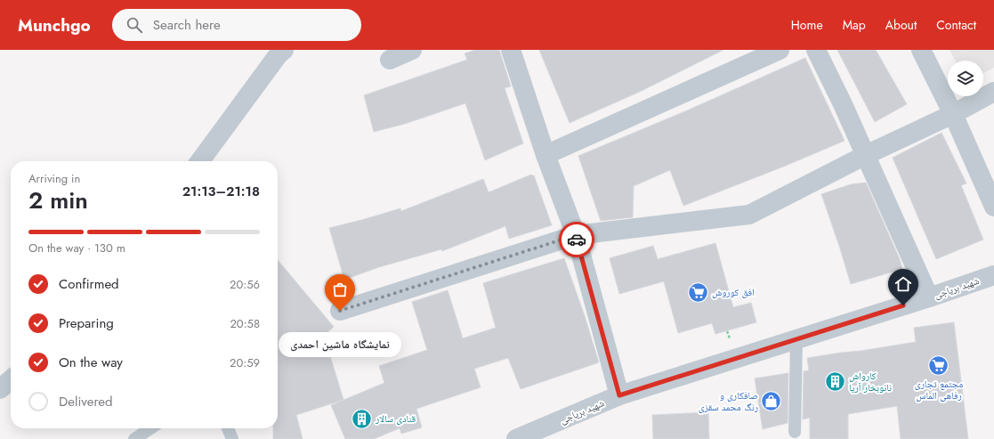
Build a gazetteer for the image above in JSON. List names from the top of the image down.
{
  "streets": {
    "street": ["شهید بریاجی"]
  },
  "places": {
    "supermarket": ["افق کوروش", "مجتمع تجاری رفاهی الماس"],
    "other": ["نمایشگاه ماشین احمدی"],
    "building": ["کارواش نانوبخار آریا", "قنادی سالار"],
    "shop": ["صافکاری و رنگ محمد سقزی"]
  },
  "page": {
    "header": "Munchgo",
    "search": "Search here",
    "nav": [
      "Home",
      "Map",
      "About",
      "Contact"
    ],
    "heading": ["2 min", "Arriving in", "21:13–21:18"],
    "bar": "On the way · 130 m",
    "list": [
      ["Confirmed", "20:56"],
      ["Preparing", "20:58"],
      ["On the way", "20:59"],
      "Delivered"
    ],
    "bubble": "نمایشگاه ماشین احمدی"
  }
}
